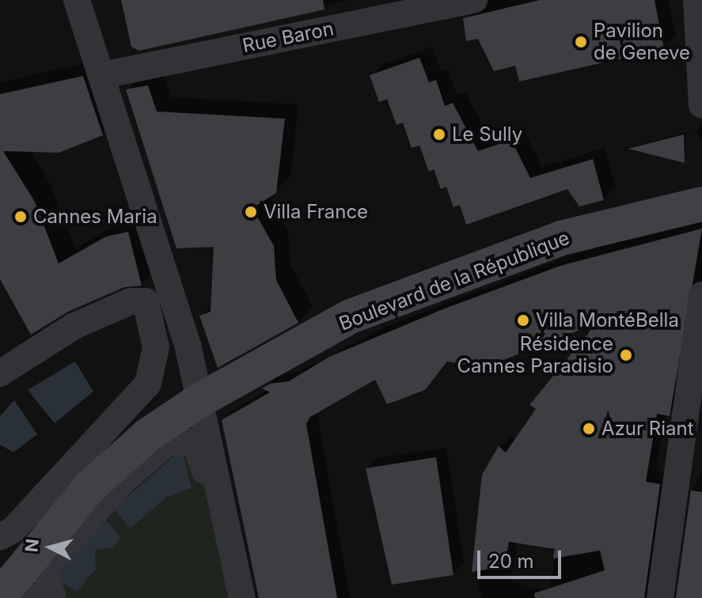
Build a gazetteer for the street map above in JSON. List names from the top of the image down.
{
  "streets": {
    "main road": ["Boulevard de la République"],
    "street": ["Rue Baron"]
  },
  "places": [
    "Pavilion de Geneve",
    "Le Sully",
    "Villa France",
    "Cannes Maria",
    "Villa MontéBella",
    "Résidence Cannes Paradisio",
    "Azur Riant"
  ],
  "scale_bar": "20 m",
  "north": "left"
}
